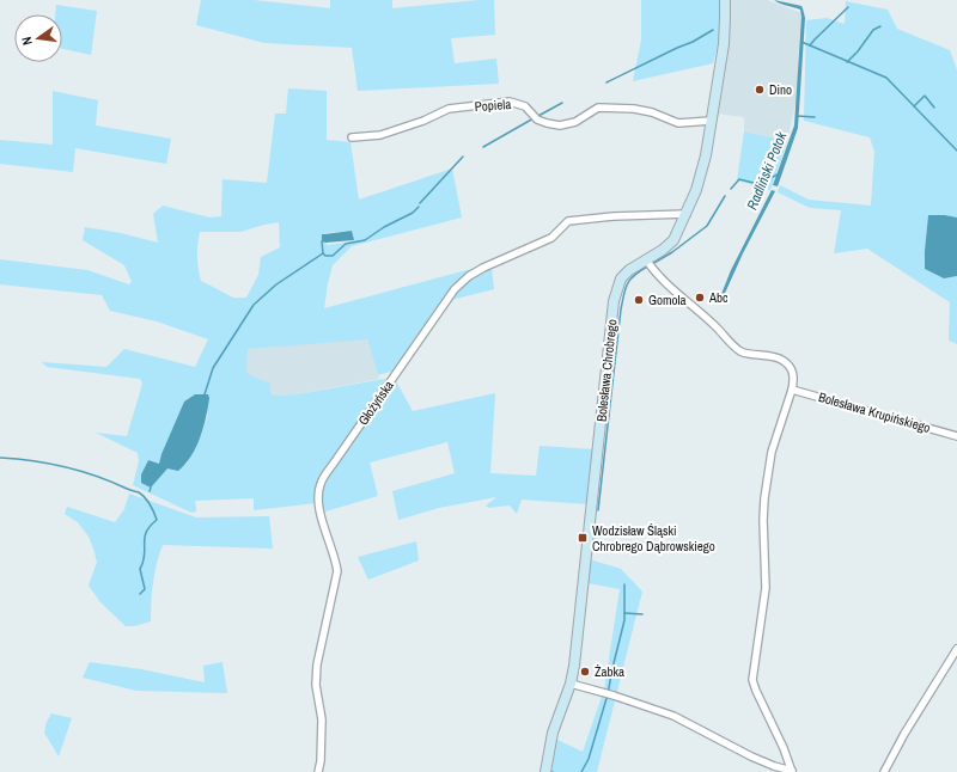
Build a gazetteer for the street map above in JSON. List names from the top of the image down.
{
  "streets": {
    "street": [
      "Popiela",
      "Bolesława Chrobrego",
      "Głożyńska",
      "Bolesława Krupińskiego"
    ]
  },
  "crossings": [
    ["Popiela", "Bolesława Chrobrego"],
    ["Bolesława Chrobrego", "Głożyńska"]
  ],
  "water": ["Radliński Potok"],
  "places": {
    "other": [
      "Dino",
      "Abc",
      "Gomola",
      "Żabka"
    ],
    "transit": ["Wodzisław Śląski Chrobrego Dąbrowskiego"]
  },
  "north": "left"
}
